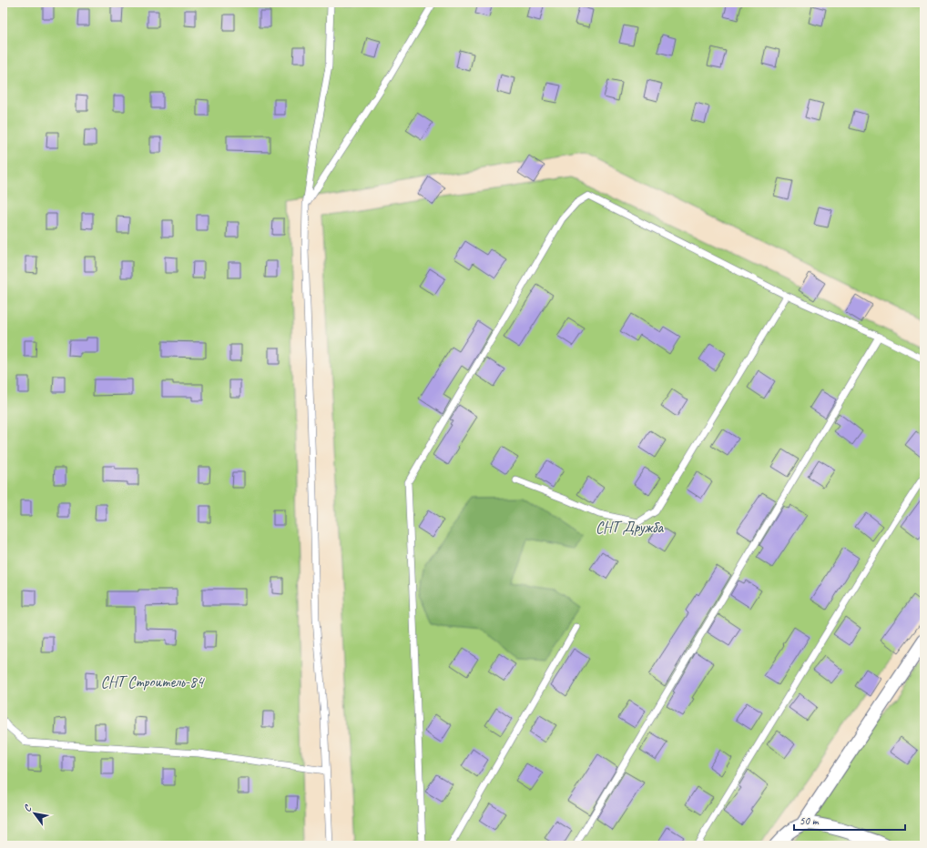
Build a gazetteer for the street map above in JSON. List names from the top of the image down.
{
  "parks": ["СНТ Дружба", "СНТ Строитель-84"],
  "scale_bar": "50 m",
  "north": "top left"
}
